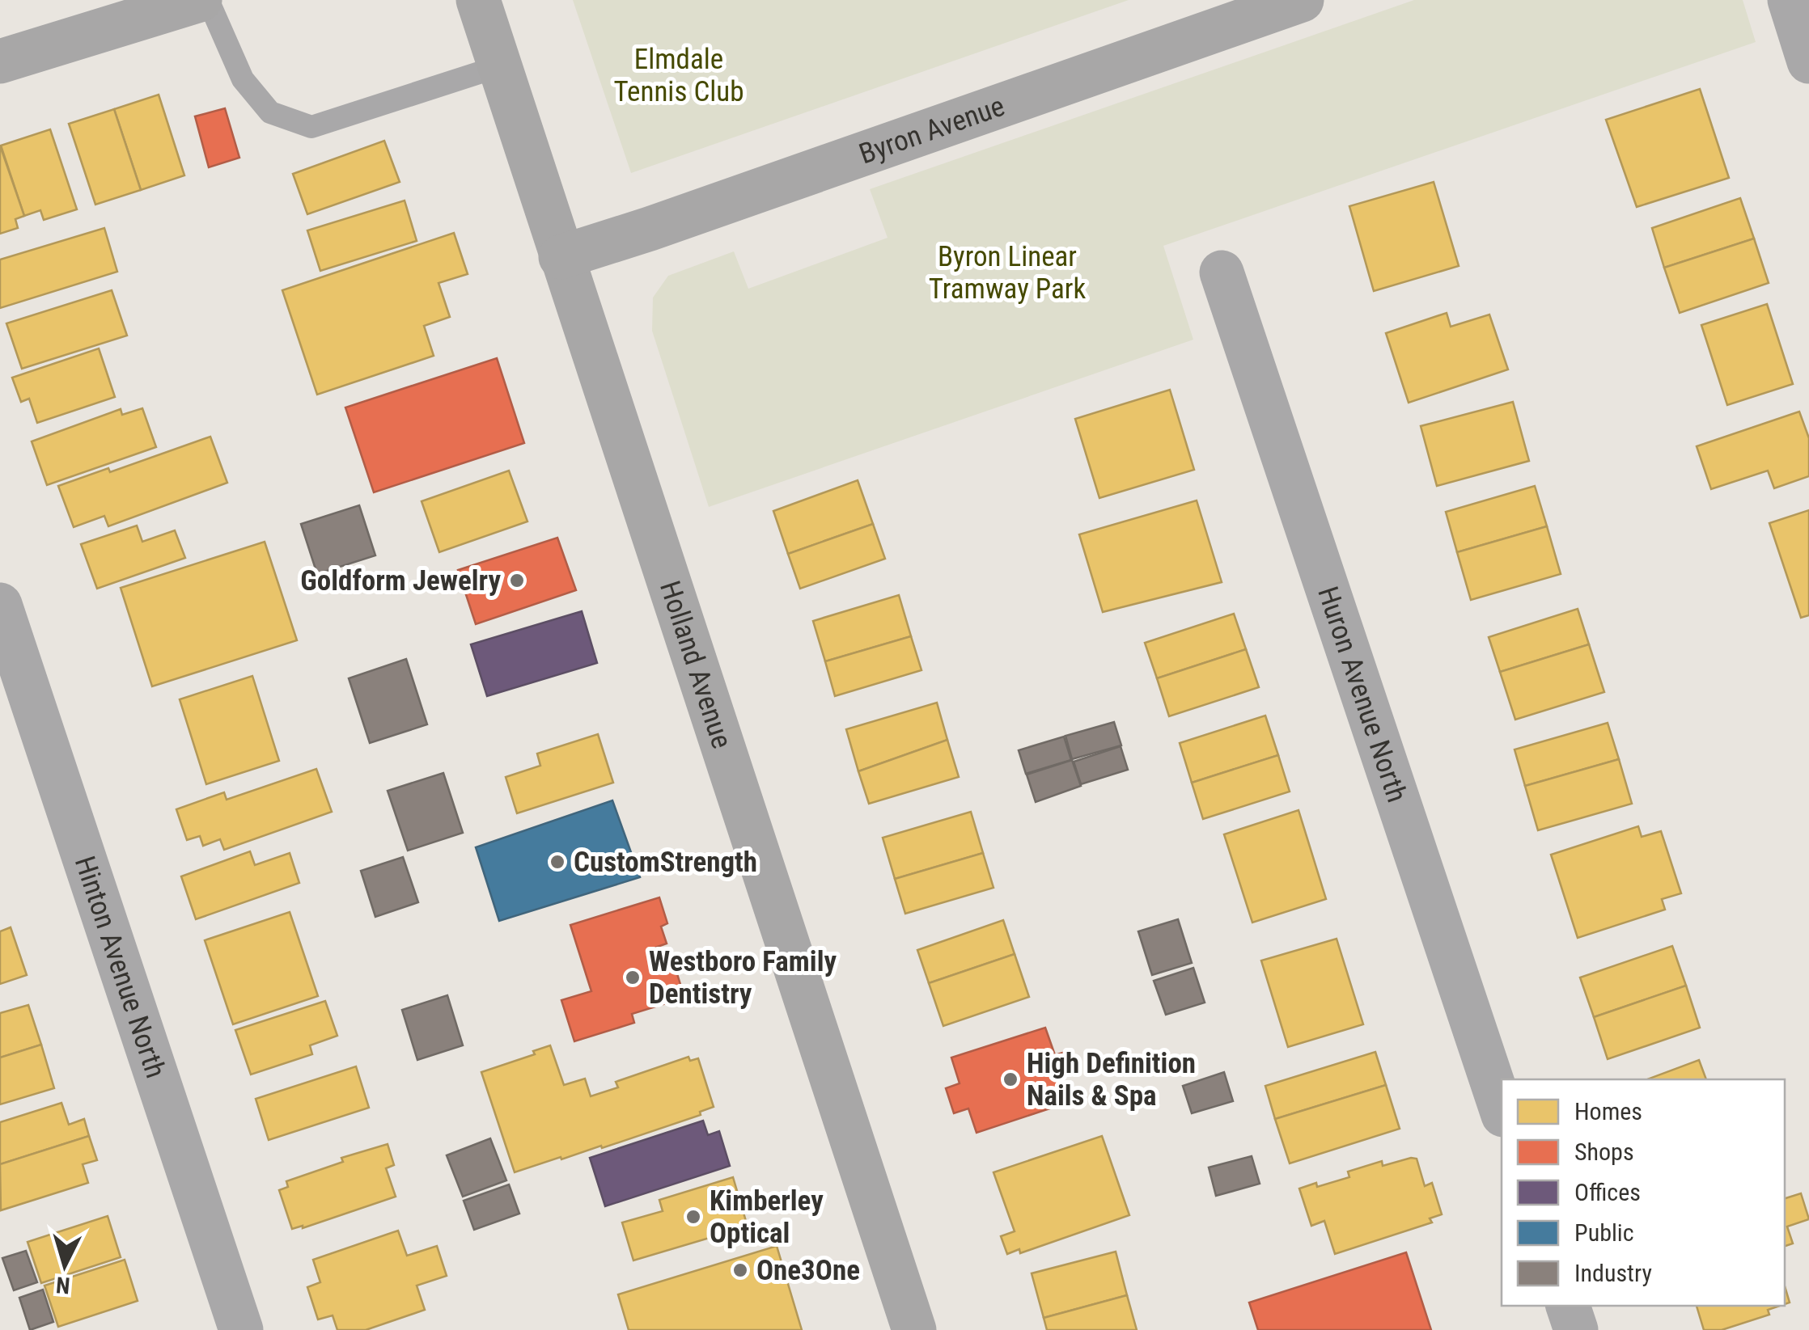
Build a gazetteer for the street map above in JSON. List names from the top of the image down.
{
  "streets": {
    "street": [
      "Byron Avenue",
      "Holland Avenue",
      "Huron Avenue North",
      "Hinton Avenue North"
    ]
  },
  "crossings": [
    ["Byron Avenue", "Holland Avenue"]
  ],
  "parks": ["Elmdale Tennis Club", "Byron Linear Tramway Park"],
  "places": [
    "Goldform Jewelry",
    "CustomStrength",
    "Westboro Family Dentistry",
    "High Definition Nails & Spa",
    "Kimberley Optical",
    "One3One"
  ],
  "legend": [
    "Homes",
    "Shops",
    "Offices",
    "Public",
    "Industry"
  ],
  "north": "bottom"
}
